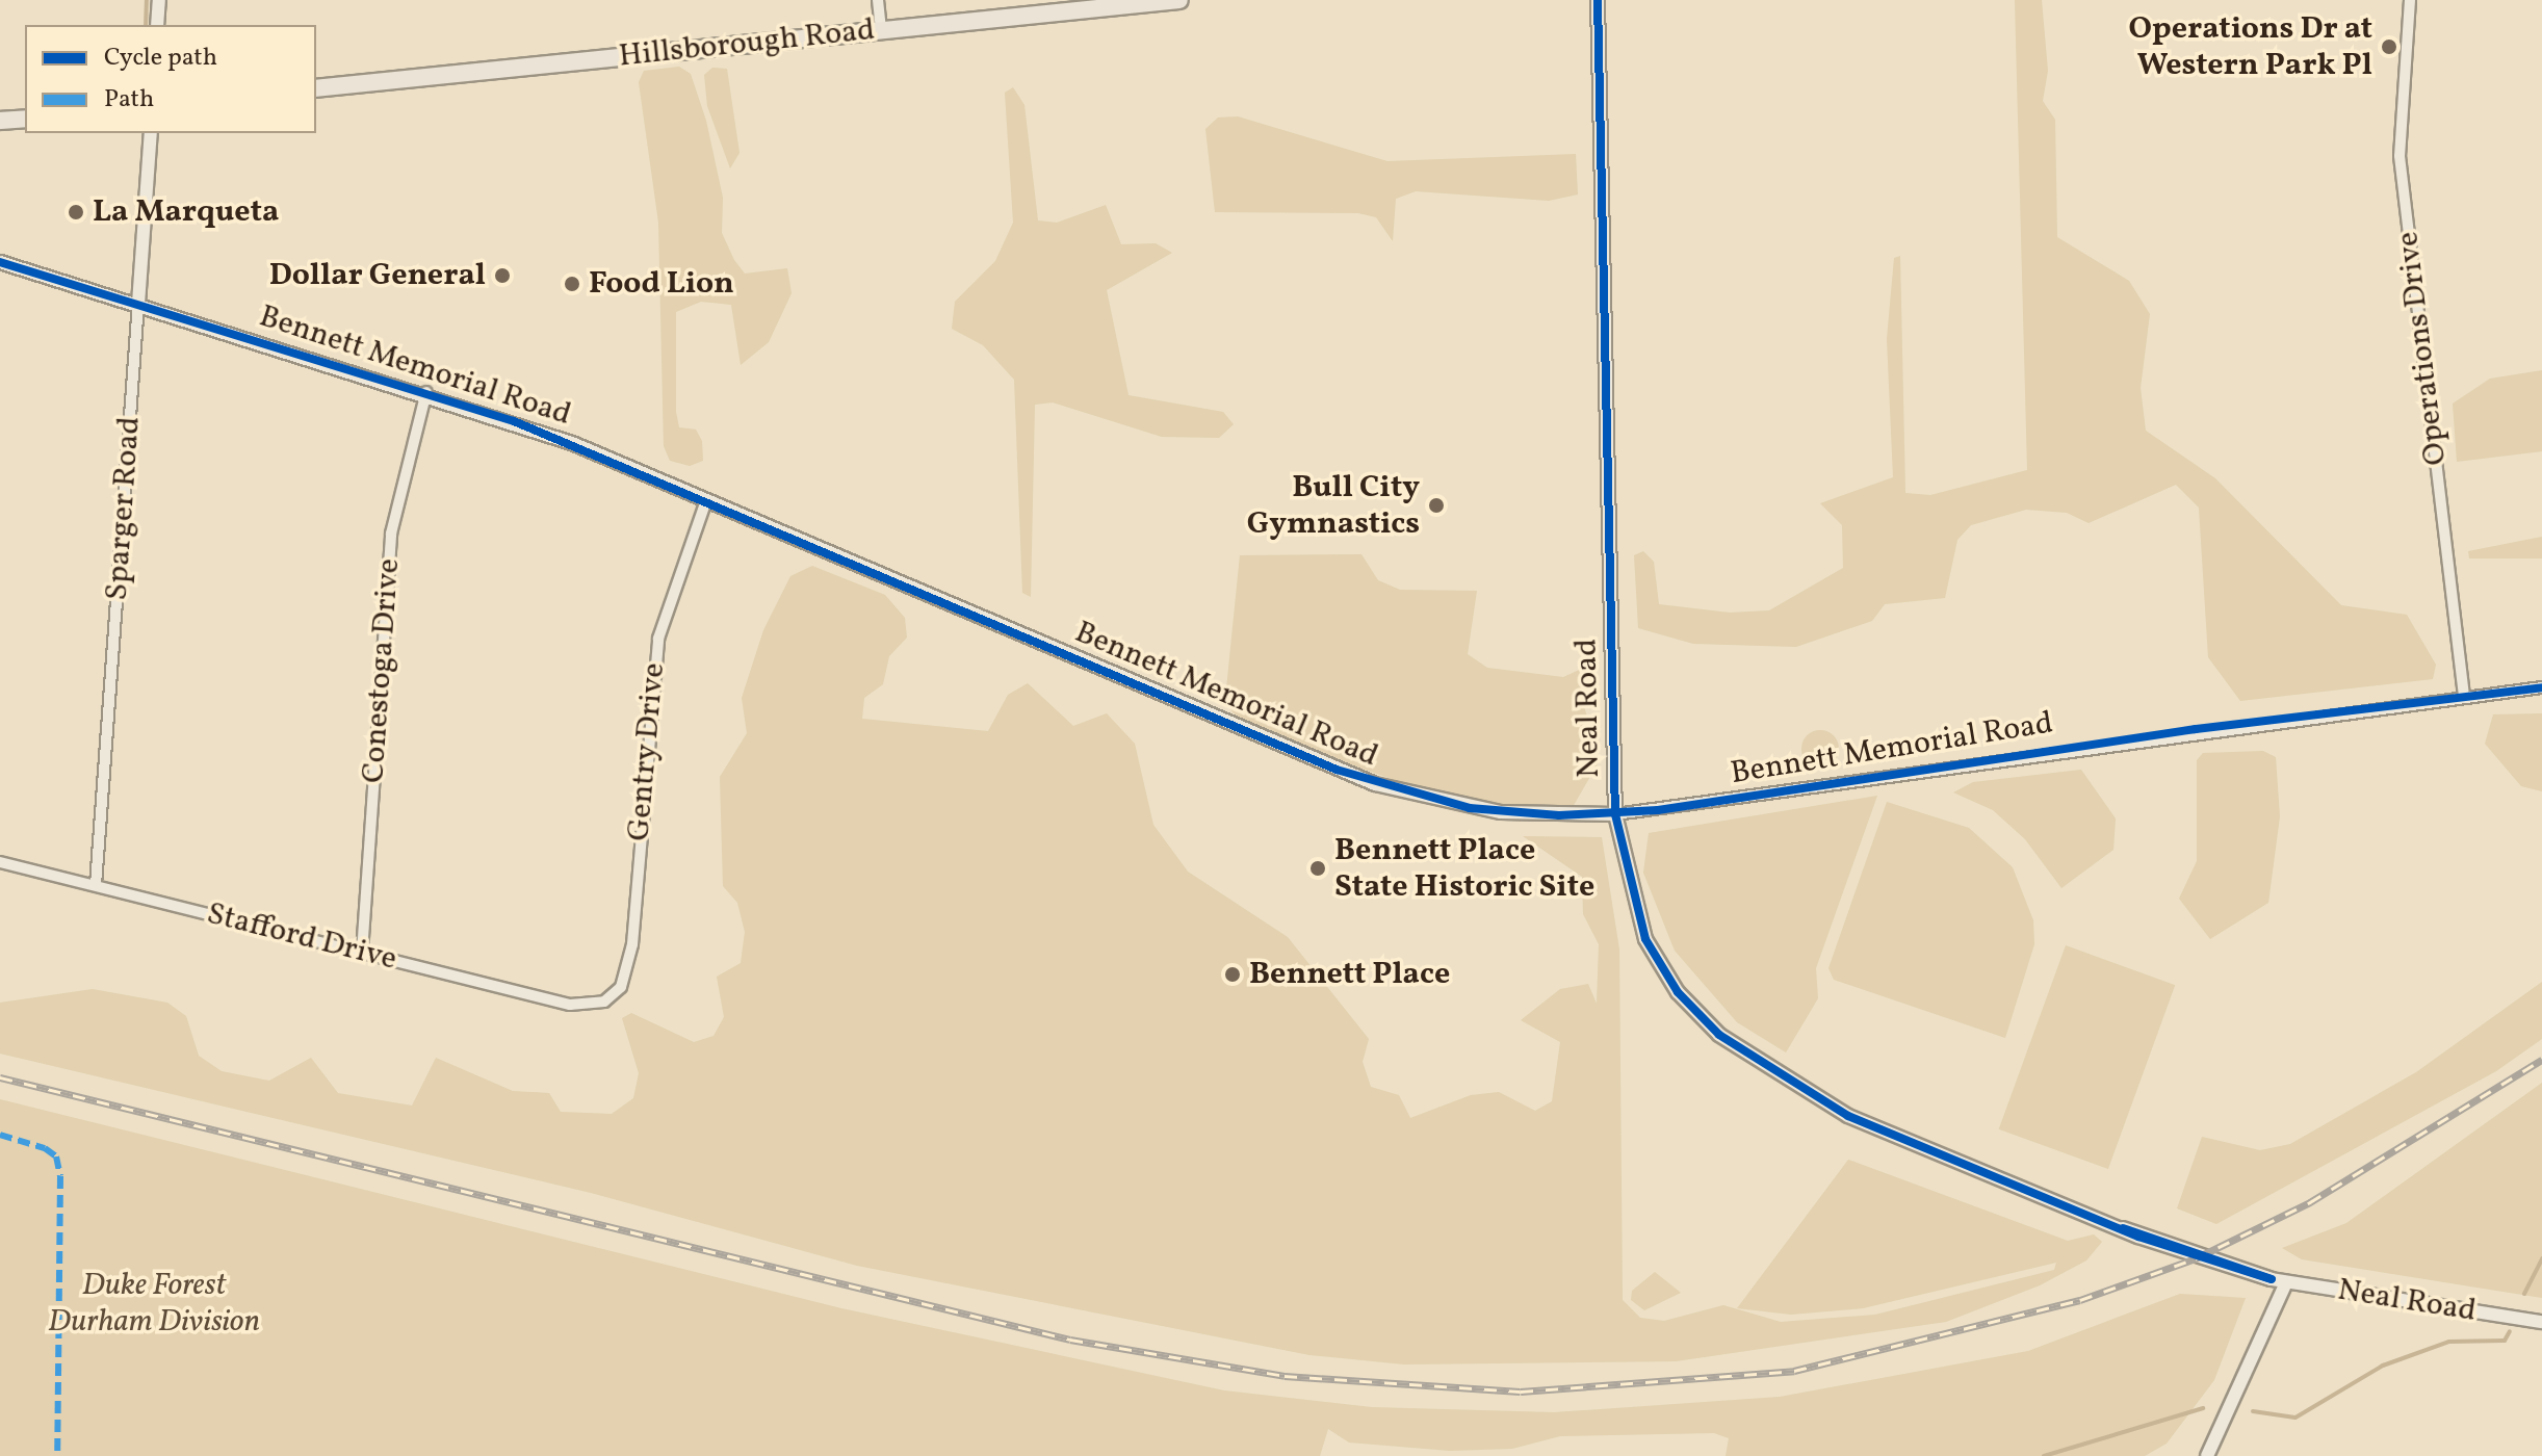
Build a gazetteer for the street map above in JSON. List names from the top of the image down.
{
  "streets": {
    "main road": ["Hillsborough Road"],
    "street": [
      "Operations Drive",
      "Bennett Memorial Road",
      "Sparger Road",
      "Conestoga Drive",
      "Neal Road",
      "Gentry Drive",
      "Stafford Drive"
    ]
  },
  "crossings": [
    ["Operations Drive", "Bennett Memorial Road"],
    ["Bennett Memorial Road", "Sparger Road"],
    ["Bennett Memorial Road", "Conestoga Drive"],
    ["Bennett Memorial Road", "Neal Road"],
    ["Bennett Memorial Road", "Gentry Drive"],
    ["Sparger Road", "Stafford Drive"],
    ["Conestoga Drive", "Stafford Drive"],
    ["Gentry Drive", "Stafford Drive"]
  ],
  "parks": ["Duke Forest Durham Division"],
  "places": [
    "Operations Dr at Western Park Pl",
    "La Marqueta",
    "Dollar General",
    "Food Lion",
    "Bull City Gymnastics",
    "Bennett Place State Historic Site",
    "Bennett Place"
  ],
  "legend": ["Cycle path", "Path"]
}
